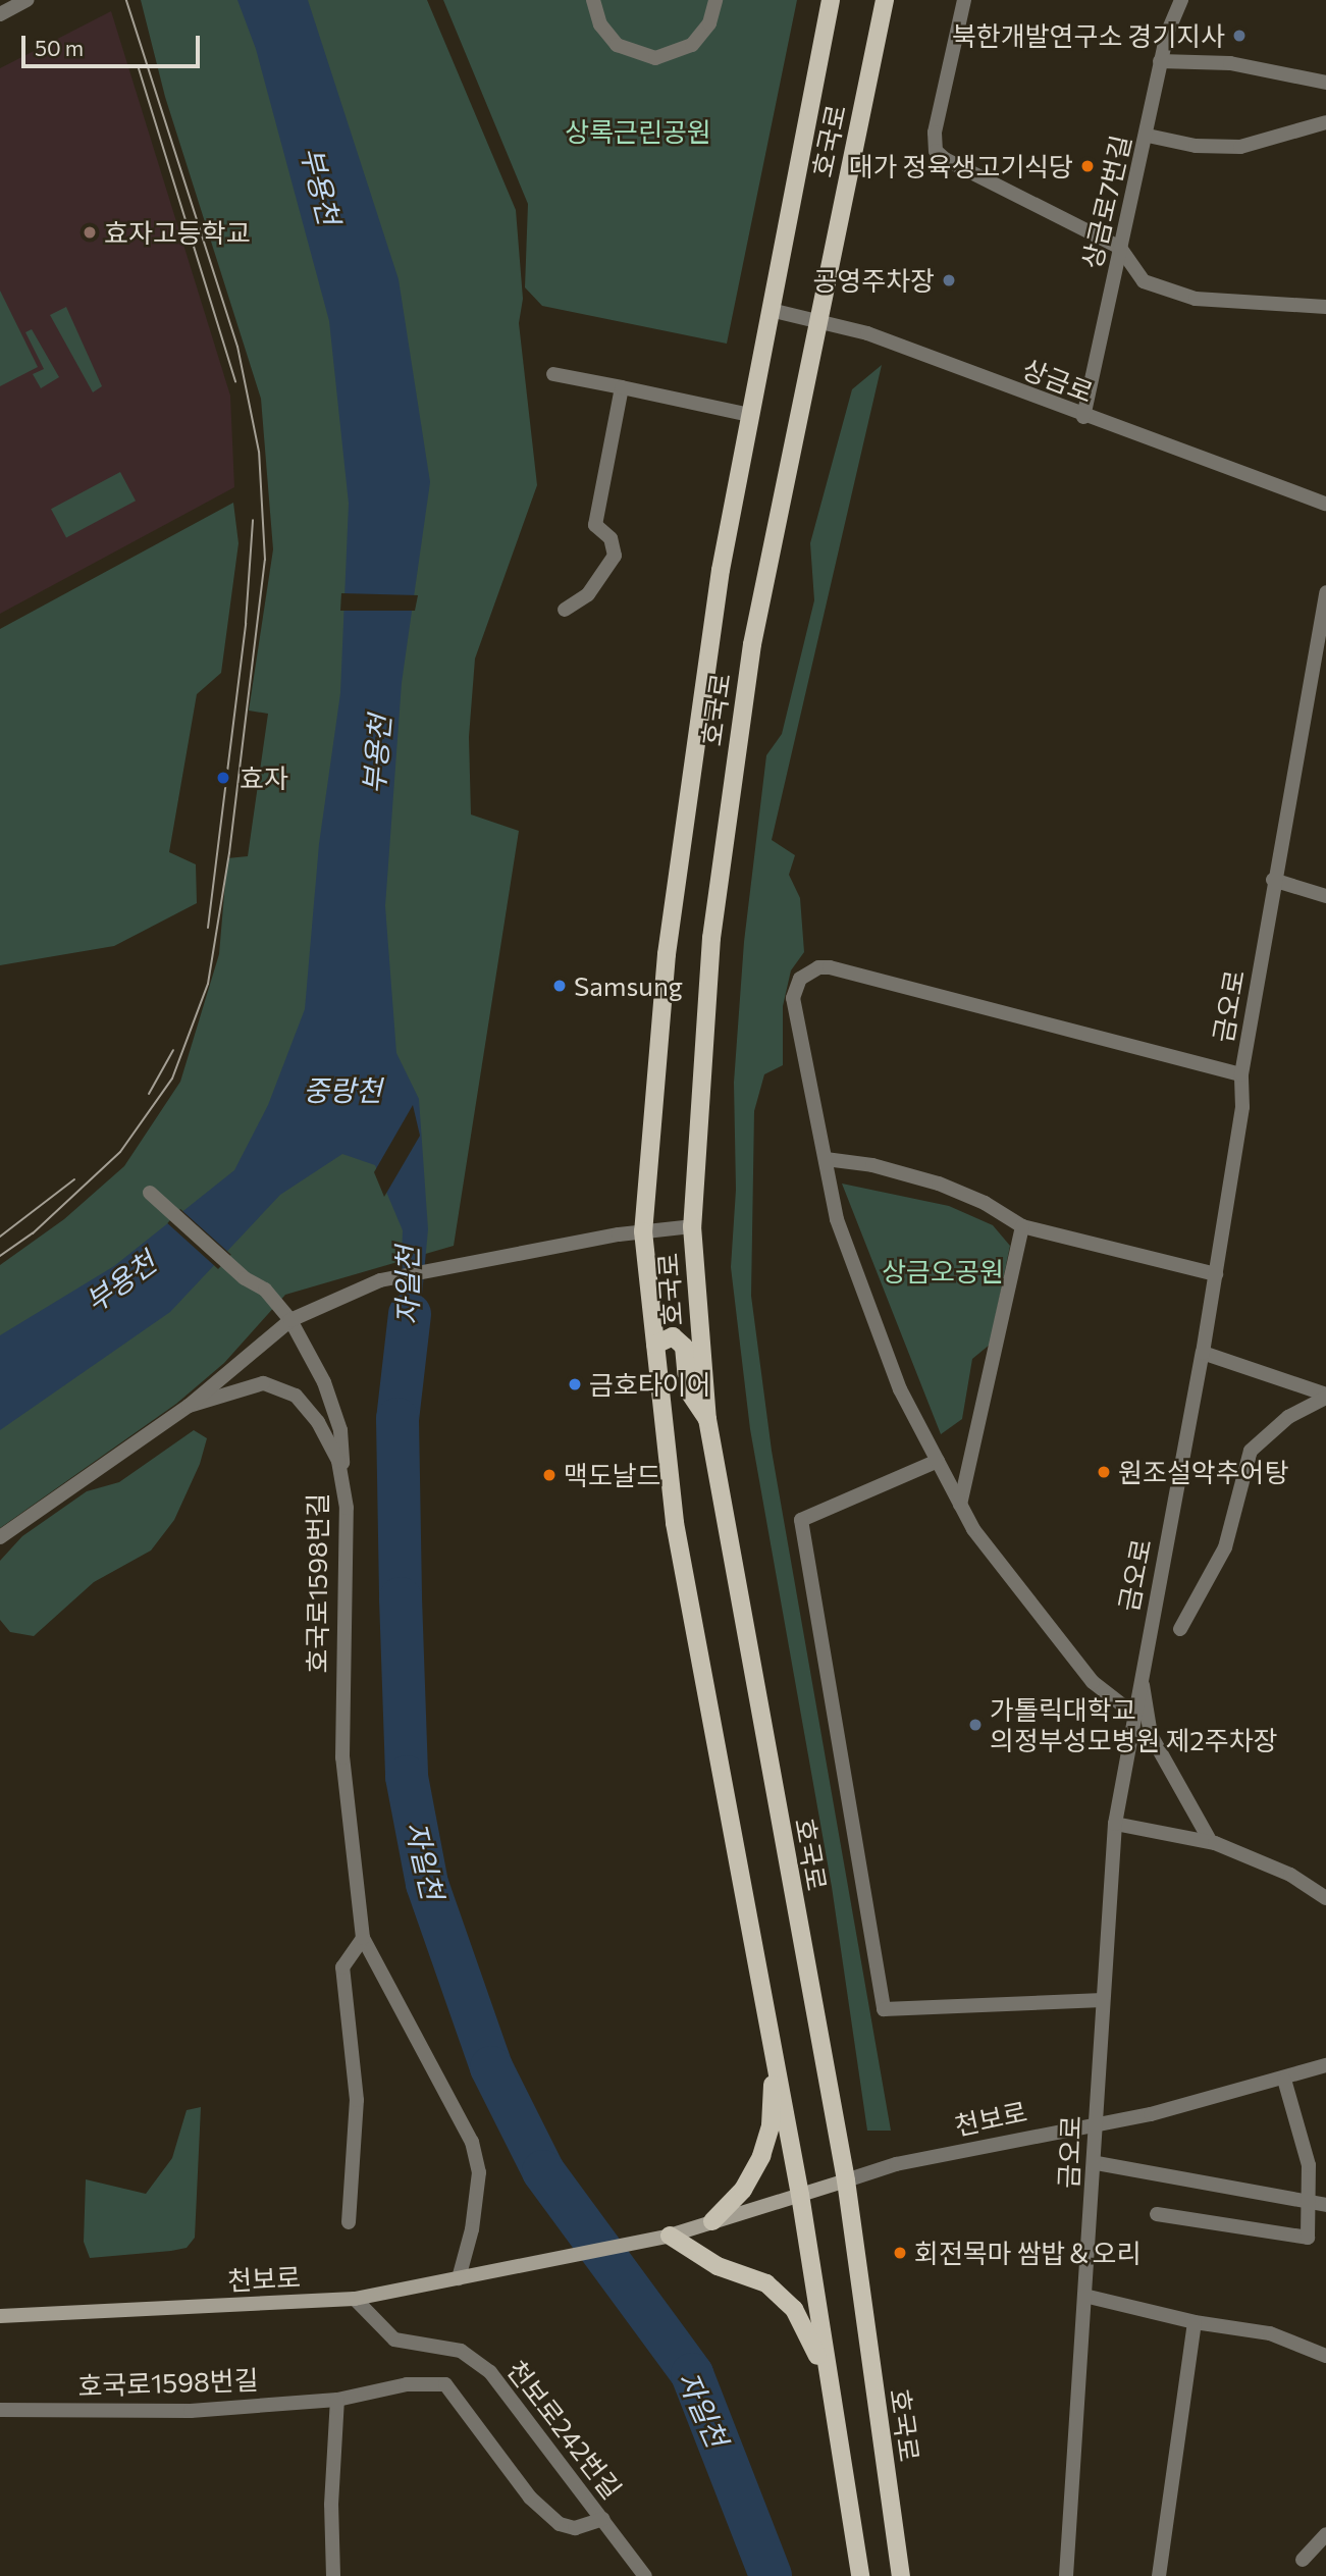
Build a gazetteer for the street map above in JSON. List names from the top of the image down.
{
  "streets": {
    "main road": ["호국로", "천보로"],
    "street": [
      "상금로7번길",
      "상금로",
      "금오로",
      "호국로1598번길",
      "천보로242번길"
    ]
  },
  "crossings": [
    ["호국로", "상금로"],
    ["호국로", "천보로"],
    ["상금로7번길", "상금로"],
    ["금오로", "천보로"],
    ["호국로1598번길", "천보로242번길"],
    ["천보로", "천보로242번길"]
  ],
  "water": ["부용천", "중랑천", "자일천"],
  "parks": ["상록근린공원", "상금오공원"],
  "places": [
    "북한개발연구소 경기지사",
    "대가 정육생고기식당",
    "효자고등학교",
    "공영주차장",
    "효자",
    "Samsung",
    "금호타이어",
    "원조설악추어탕",
    "맥도날드",
    "가톨릭대학교 의정부성모병원 제2주차장",
    "회전목마 쌈밥＆오리"
  ],
  "scale_bar": "50 m"
}
